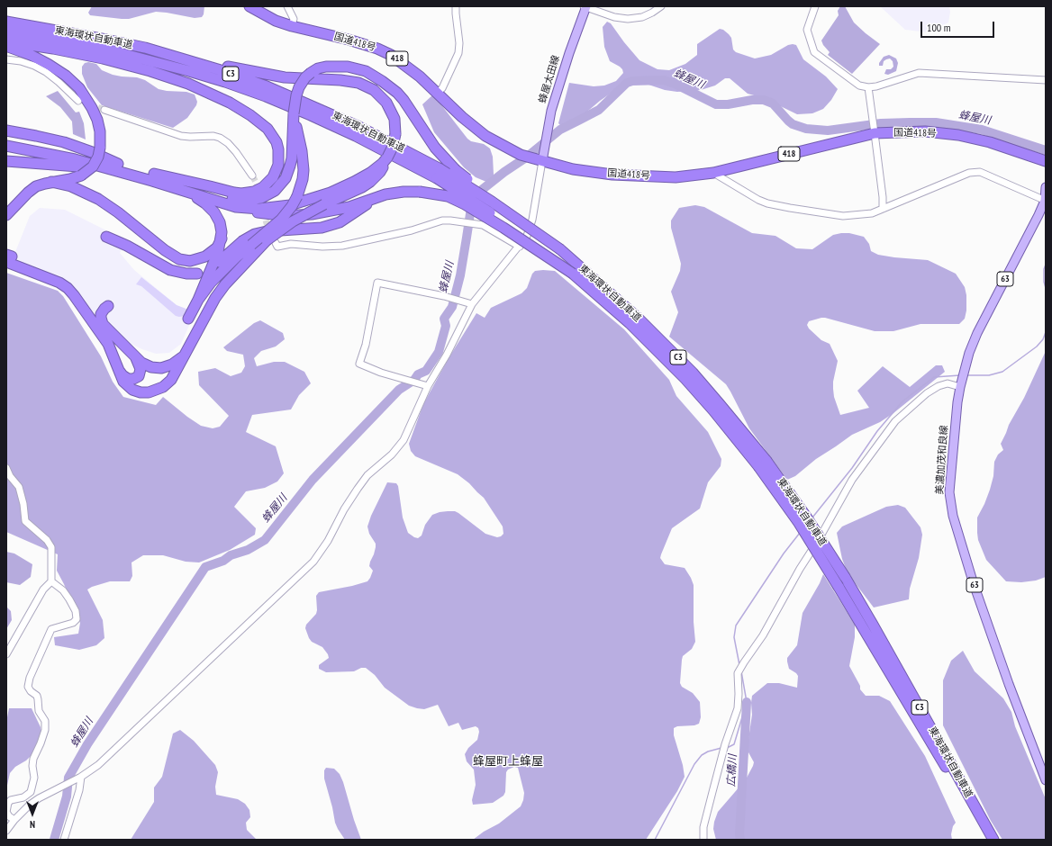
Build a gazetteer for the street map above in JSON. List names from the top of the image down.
{
  "streets": {
    "highway": [
      "東海環状自動車道",
      "国道418号",
      "418",
      "C3"
    ],
    "main road": ["蜂屋太田線", "63", "美濃加茂和良線"]
  },
  "crossings": [
    ["国道418号", "蜂屋太田線"]
  ],
  "districts": ["蜂屋町上蜂屋"],
  "water": ["蜂屋川", "広橋川"],
  "scale_bar": "100 m",
  "north": "bottom"
}
